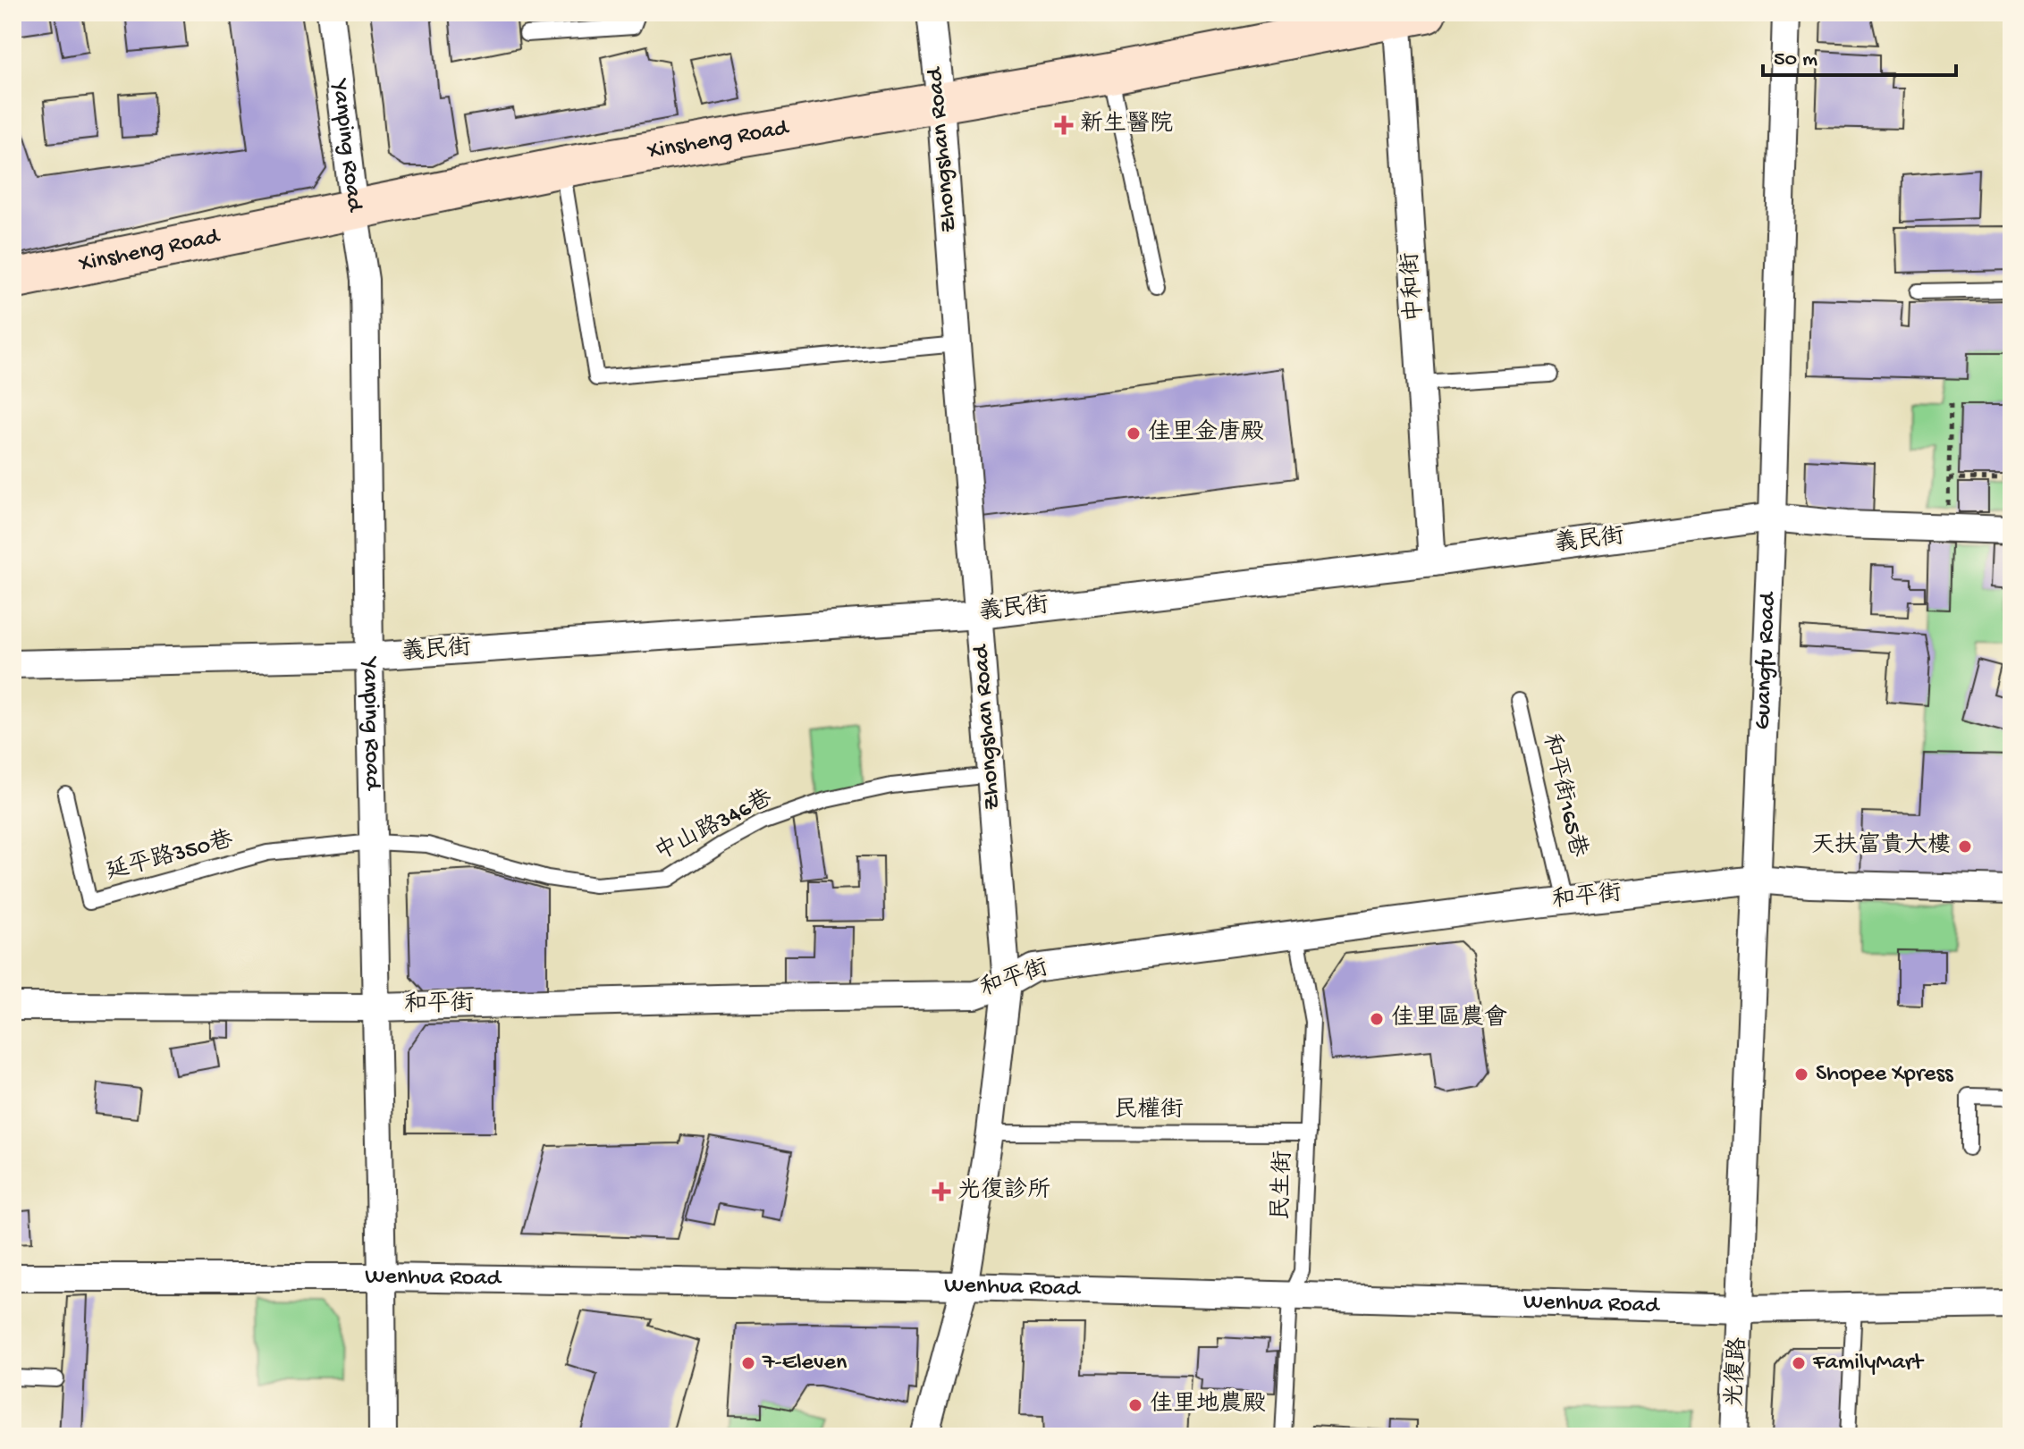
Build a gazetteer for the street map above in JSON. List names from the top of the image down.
{
  "streets": {
    "main road": ["Xinsheng Road"],
    "street": [
      "Yanping Road",
      "Zhongshan Road",
      "中和街",
      "義民街",
      "Guangfu Road",
      "和平街",
      "Wenhua Road",
      "光復路"
    ],
    "lane": [
      "和平街165巷",
      "中山路346巷",
      "延平路350巷",
      "民權街",
      "民生街"
    ]
  },
  "crossings": [
    ["Xinsheng Road", "Yanping Road"],
    ["Xinsheng Road", "Zhongshan Road"],
    ["Xinsheng Road", "中和街"],
    ["Yanping Road", "義民街"],
    ["Yanping Road", "中山路346巷"],
    ["Yanping Road", "延平路350巷"],
    ["Yanping Road", "和平街"],
    ["Yanping Road", "Wenhua Road"],
    ["Zhongshan Road", "義民街"],
    ["Zhongshan Road", "中山路346巷"],
    ["Zhongshan Road", "和平街"],
    ["Zhongshan Road", "民權街"],
    ["Zhongshan Road", "Wenhua Road"],
    ["中和街", "義民街"],
    ["義民街", "Guangfu Road"],
    ["Guangfu Road", "和平街"],
    ["Guangfu Road", "Wenhua Road"],
    ["Guangfu Road", "光復路"],
    ["和平街165巷", "和平街"],
    ["中山路346巷", "延平路350巷"],
    ["和平街", "民生街"],
    ["民權街", "民生街"],
    ["民生街", "Wenhua Road"],
    ["Wenhua Road", "光復路"]
  ],
  "places": {
    "health": ["新生醫院", "光復診所"],
    "other": [
      "佳里金唐殿",
      "天扶富貴大樓",
      "佳里區農會",
      "Shopee Xpress",
      "7-Eleven",
      "FamilyMart",
      "佳里地農殿"
    ]
  },
  "scale_bar": "50 m"
}
